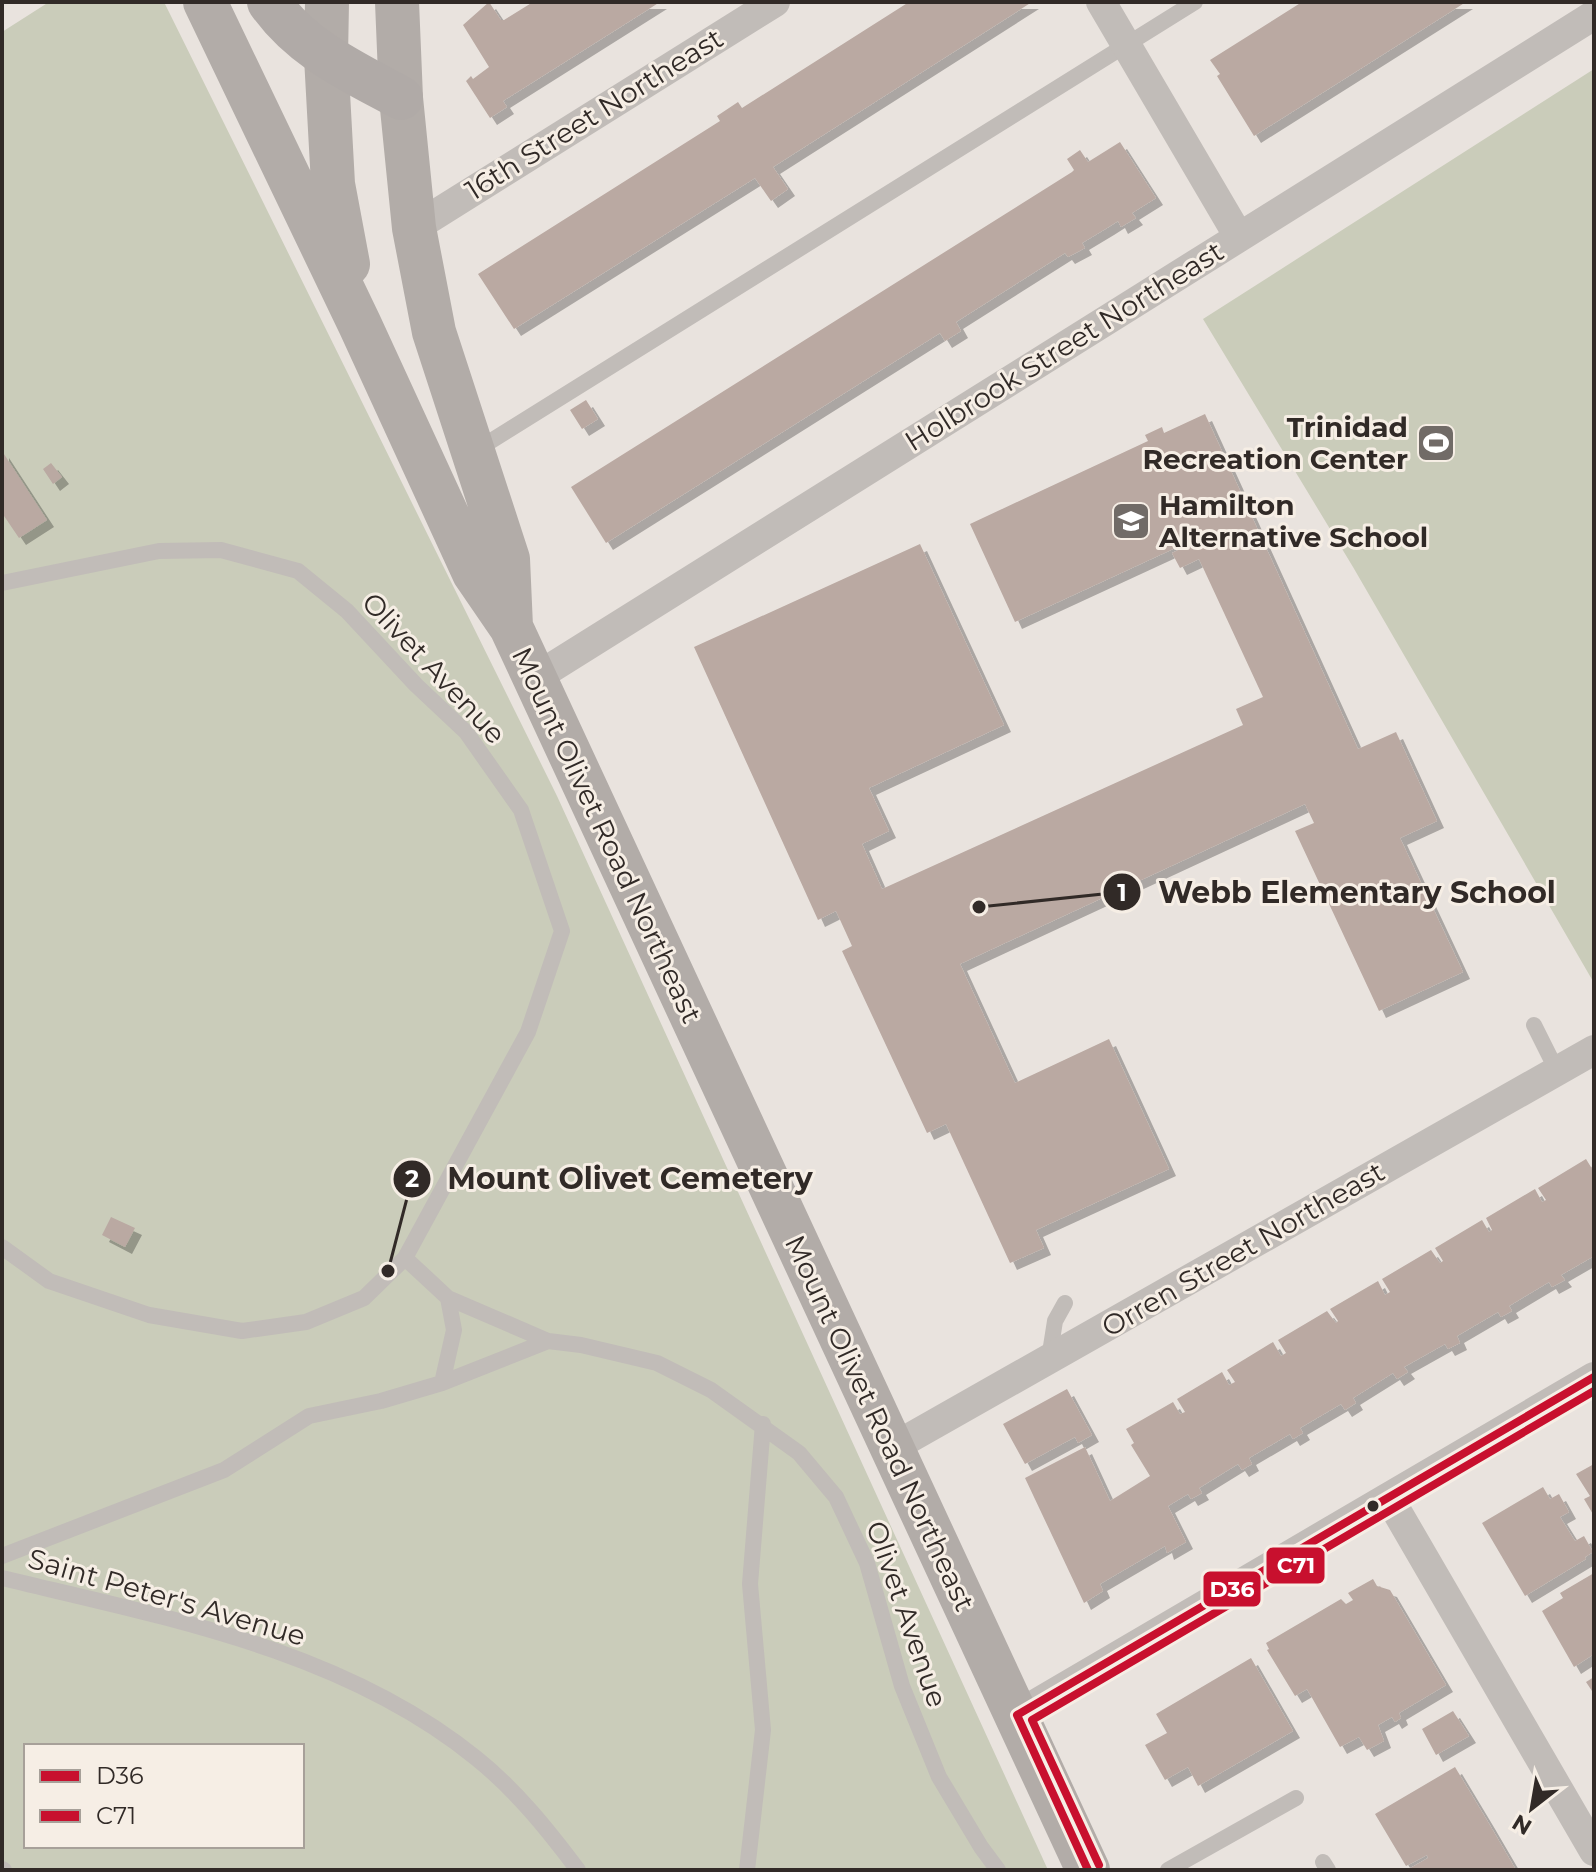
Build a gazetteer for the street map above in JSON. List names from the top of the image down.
{
  "streets": {
    "main road": ["Mount Olivet Road Northeast"],
    "street": ["16th Street Northeast", "Holbrook Street Northeast", "Orren Street Northeast"],
    "lane": ["Olivet Avenue", "Saint Peter's Avenue"]
  },
  "crossings": [
    ["16th Street Northeast", "Mount Olivet Road Northeast"],
    ["Holbrook Street Northeast", "Mount Olivet Road Northeast"],
    ["Mount Olivet Road Northeast", "Orren Street Northeast"]
  ],
  "places": {
    "sports": ["Trinidad Recreation Center"],
    "school or university": ["Hamilton Alternative School"],
    "other": ["Webb Elementary School", "Mount Olivet Cemetery"]
  },
  "lines": ["transit line D36", "transit line C71"],
  "legend": ["D36", "C71"],
  "north": "bottom left"
}
